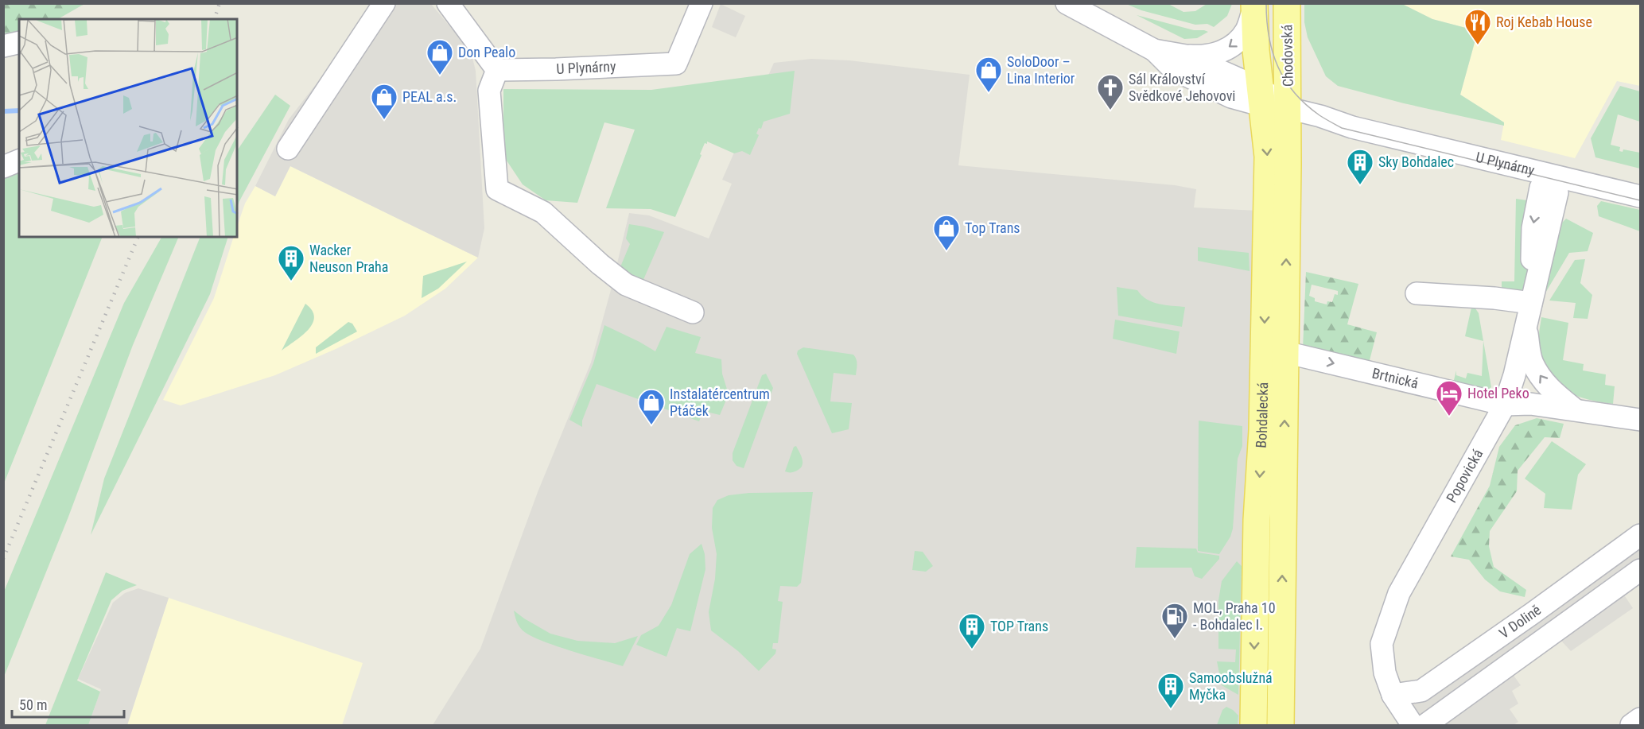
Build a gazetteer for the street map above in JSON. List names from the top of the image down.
{
  "streets": {
    "main road": ["Chodovská", "Bohdalecká"],
    "street": [
      "U Plynárny",
      "Brtnická",
      "Popovická",
      "V Dolině"
    ]
  },
  "crossings": [
    ["Chodovská", "U Plynárny"],
    ["Chodovská", "Bohdalecká"],
    ["U Plynárny", "Bohdalecká"],
    ["U Plynárny", "Popovická"],
    ["Brtnická", "Bohdalecká"],
    ["Brtnická", "Popovická"],
    ["Popovická", "V Dolině"]
  ],
  "places": {
    "restaurant": ["Roj Kebab House"],
    "shop": [
      "Don Pealo",
      "SoloDoor – Lina Interior",
      "PEAL a.s.",
      "Top Trans",
      "Instalatércentrum Ptáček"
    ],
    "church": ["Sál Království Svědkové Jehovovi"],
    "building": [
      "Sky Bohdalec",
      "Wacker Neuson Praha",
      "TOP Trans",
      "Samoobslužná Myčka"
    ],
    "hotel": ["Hotel Peko"],
    "fuel station": ["MOL, Praha 10 - Bohdalec I."]
  },
  "scale_bar": "50 m"
}
